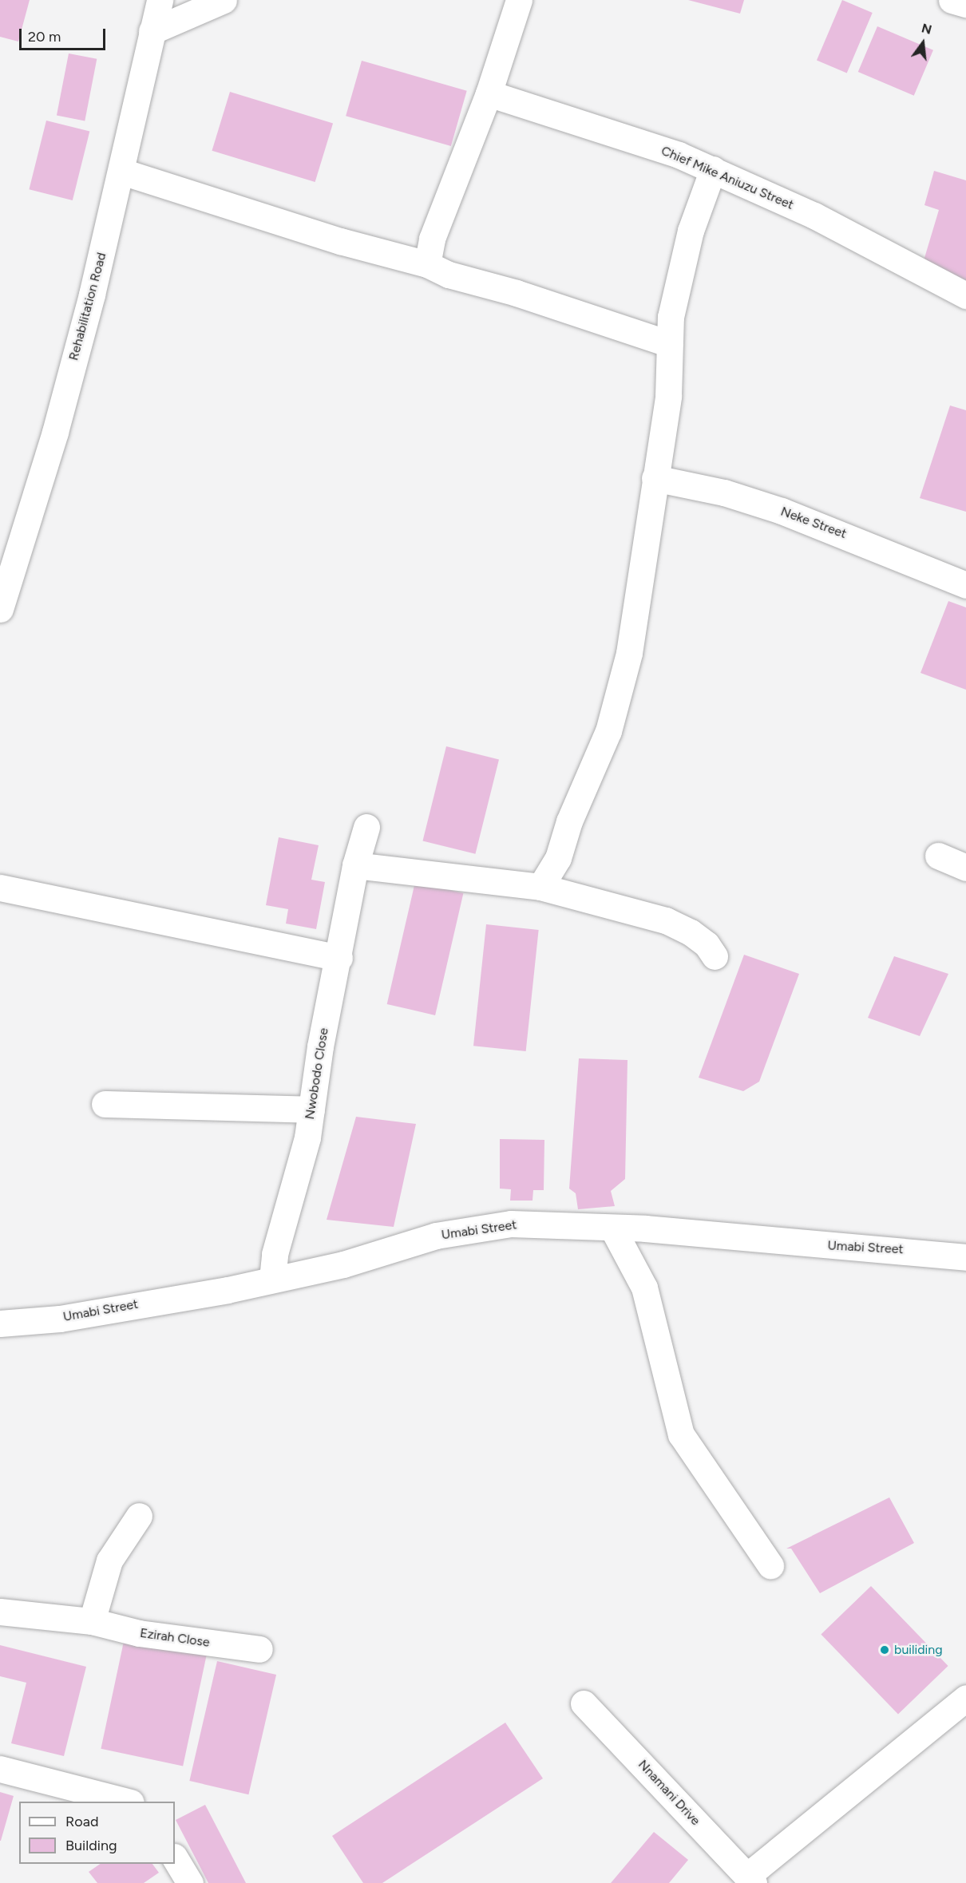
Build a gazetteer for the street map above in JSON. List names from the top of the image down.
{
  "streets": {
    "street": [
      "Chief Mike Aniuzu Street",
      "Rehabilitation Road",
      "Neke Street",
      "Nwobodo Close",
      "Umabi Street",
      "Ezirah Close",
      "Nnamani Drive"
    ]
  },
  "crossings": [
    ["Nwobodo Close", "Umabi Street"]
  ],
  "places": ["builiding"],
  "legend": ["Road", "Building"],
  "scale_bar": "20 m",
  "north": "top"
}
